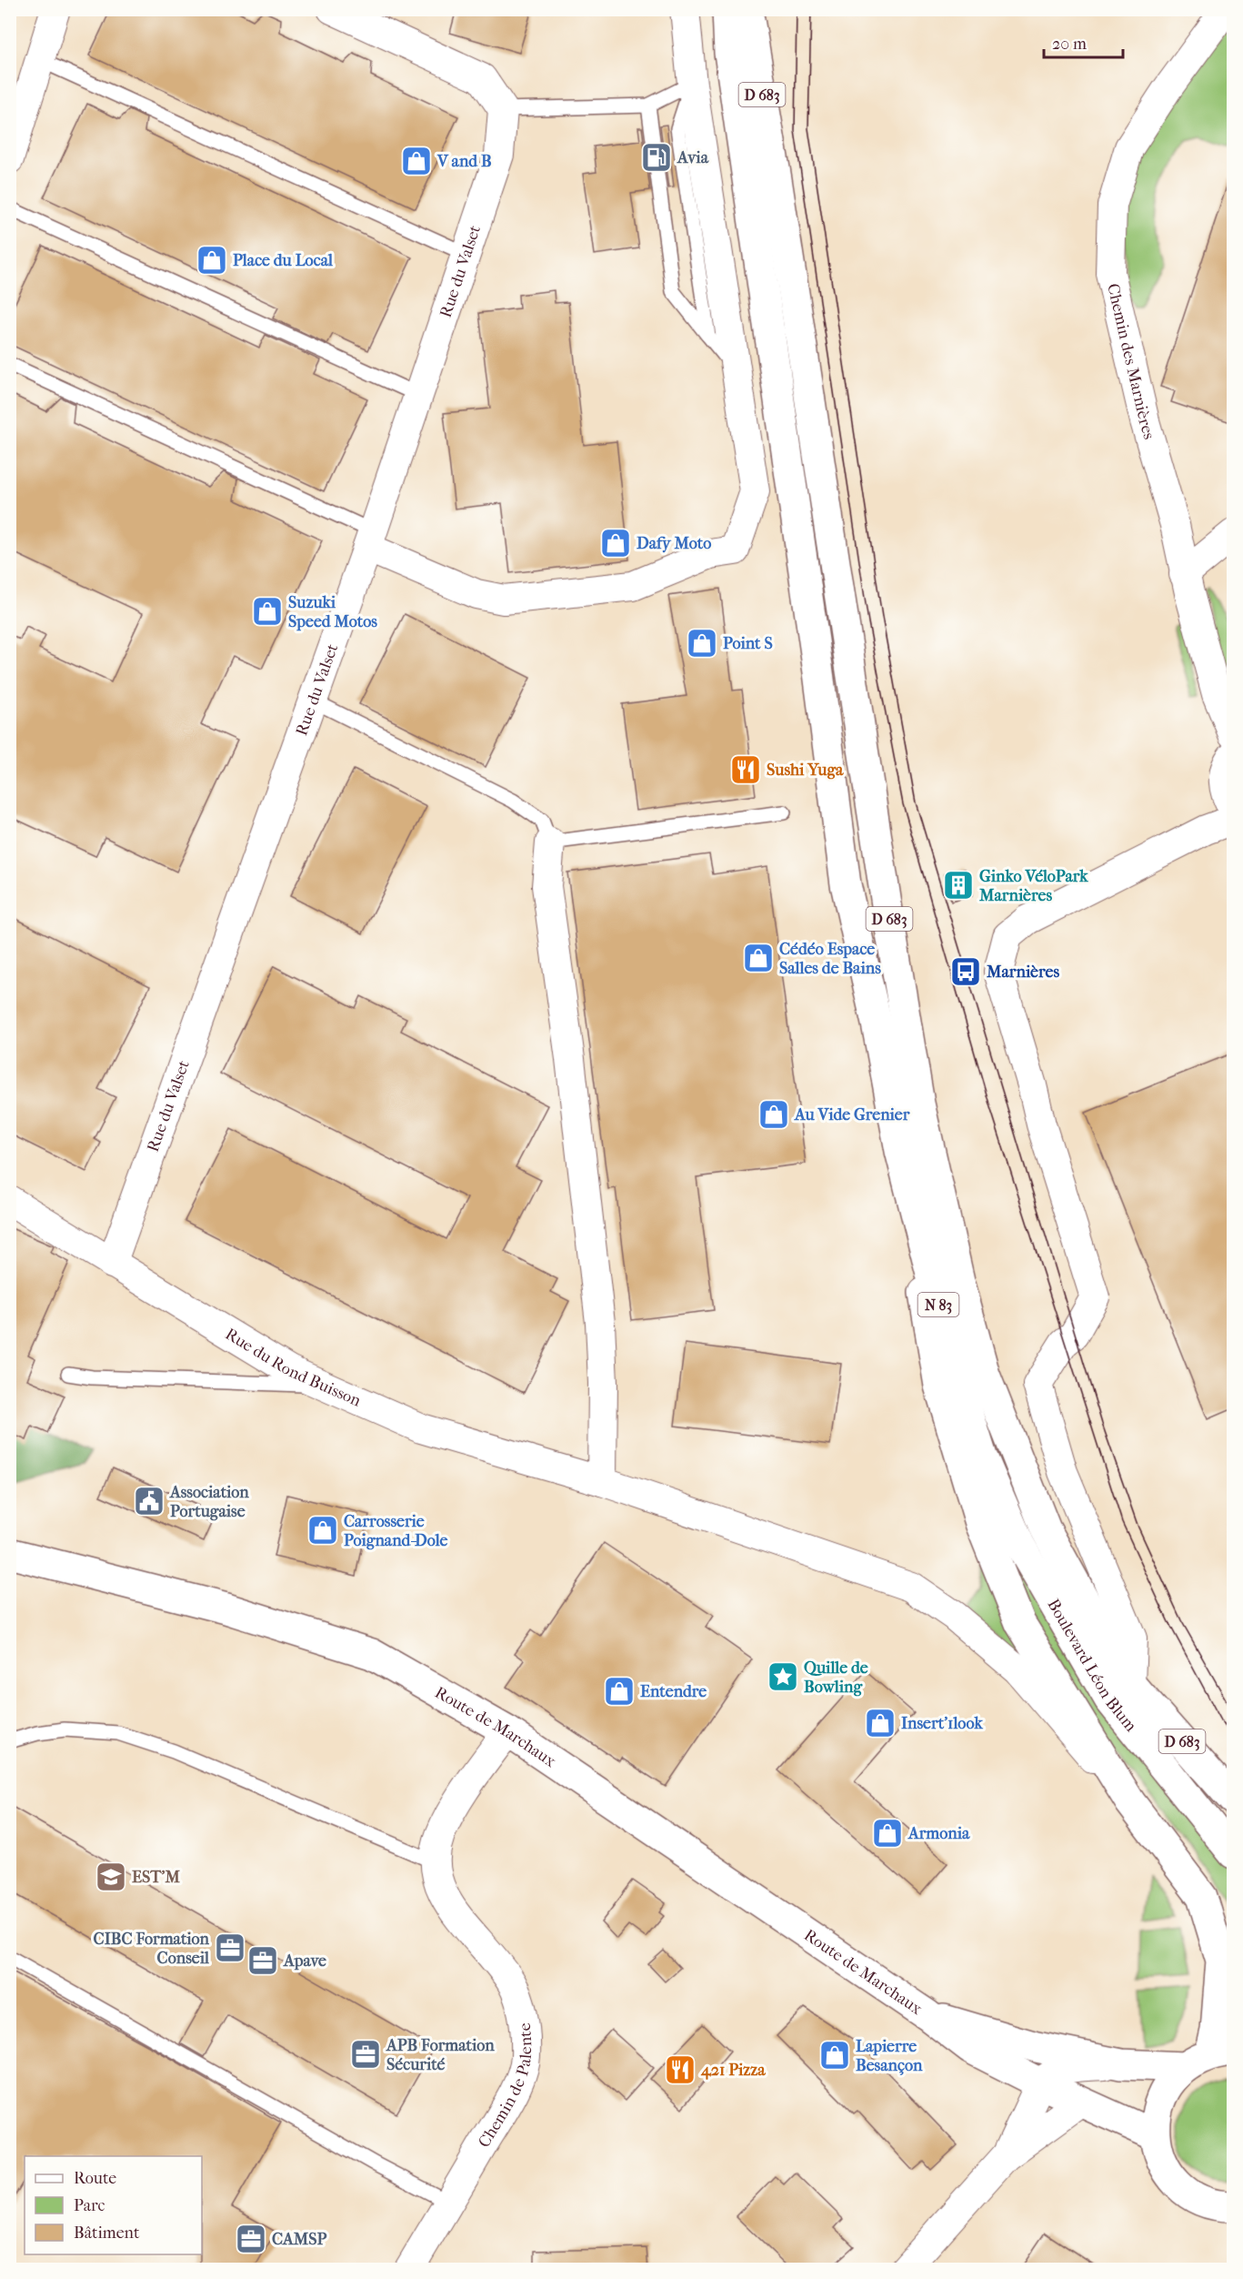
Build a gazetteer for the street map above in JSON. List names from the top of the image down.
{
  "streets": {
    "main road": [
      "D 683",
      "N 83",
      "Boulevard Léon Blum",
      "Route de Marchaux"
    ],
    "street": [
      "Rue du Valset",
      "Chemin des Marnières",
      "Rue du Rond Buisson",
      "Chemin de Palente"
    ]
  },
  "crossings": [
    ["D 683", "Rue du Rond Buisson"],
    ["D 683", "Boulevard Léon Blum"],
    ["D 683", "Route de Marchaux"],
    ["Rue du Valset", "Rue du Rond Buisson"],
    ["Route de Marchaux", "Chemin de Palente"]
  ],
  "places": {
    "fuel station": ["Avia"],
    "shop": [
      "V and B",
      "Place du Local",
      "Dafy Moto",
      "Suzuki Speed Motos",
      "Point S",
      "Cédéo Espace Salles de Bains",
      "Au Vide Grenier",
      "Carrosserie Poignand-Dole",
      "Entendre",
      "Insert'1look",
      "Armonia",
      "Lapierre Besançon"
    ],
    "restaurant": ["Sushi Yuga", "421 Pizza"],
    "building": ["Ginko VéloPark Marnières"],
    "bus stop": ["Marnières"],
    "public building": ["Association Portugaise"],
    "place": ["Quille de Bowling"],
    "school or university": ["EST’M"],
    "office": [
      "CIBC Formation Conseil",
      "Apave",
      "APB Formation Sécurité",
      "CAMSP"
    ]
  },
  "legend": ["Route", "Parc", "Bâtiment"],
  "scale_bar": "20 m"
}
